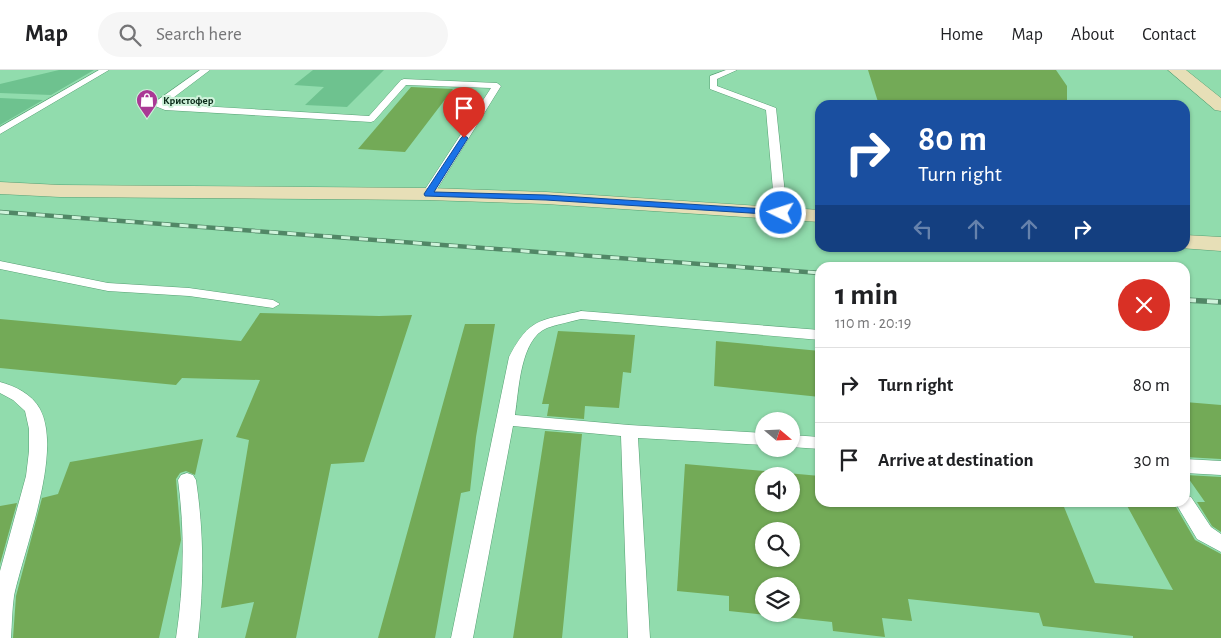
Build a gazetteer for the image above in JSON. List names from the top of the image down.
{
  "places": {
    "shop": ["Кристофер"]
  },
  "north": "right",
  "page": {
    "header": "Map",
    "search": "Search here",
    "nav": [
      "Home",
      "Map",
      "About",
      "Contact"
    ],
    "turn": ["80 m", "Turn right"],
    "heading": ["1 min", "110 m · 20:19"],
    "list": [
      {
        "name": "Turn right",
        "value": "80 m"
      },
      {
        "name": "Arrive at destination",
        "value": "30 m"
      }
    ]
  }
}
